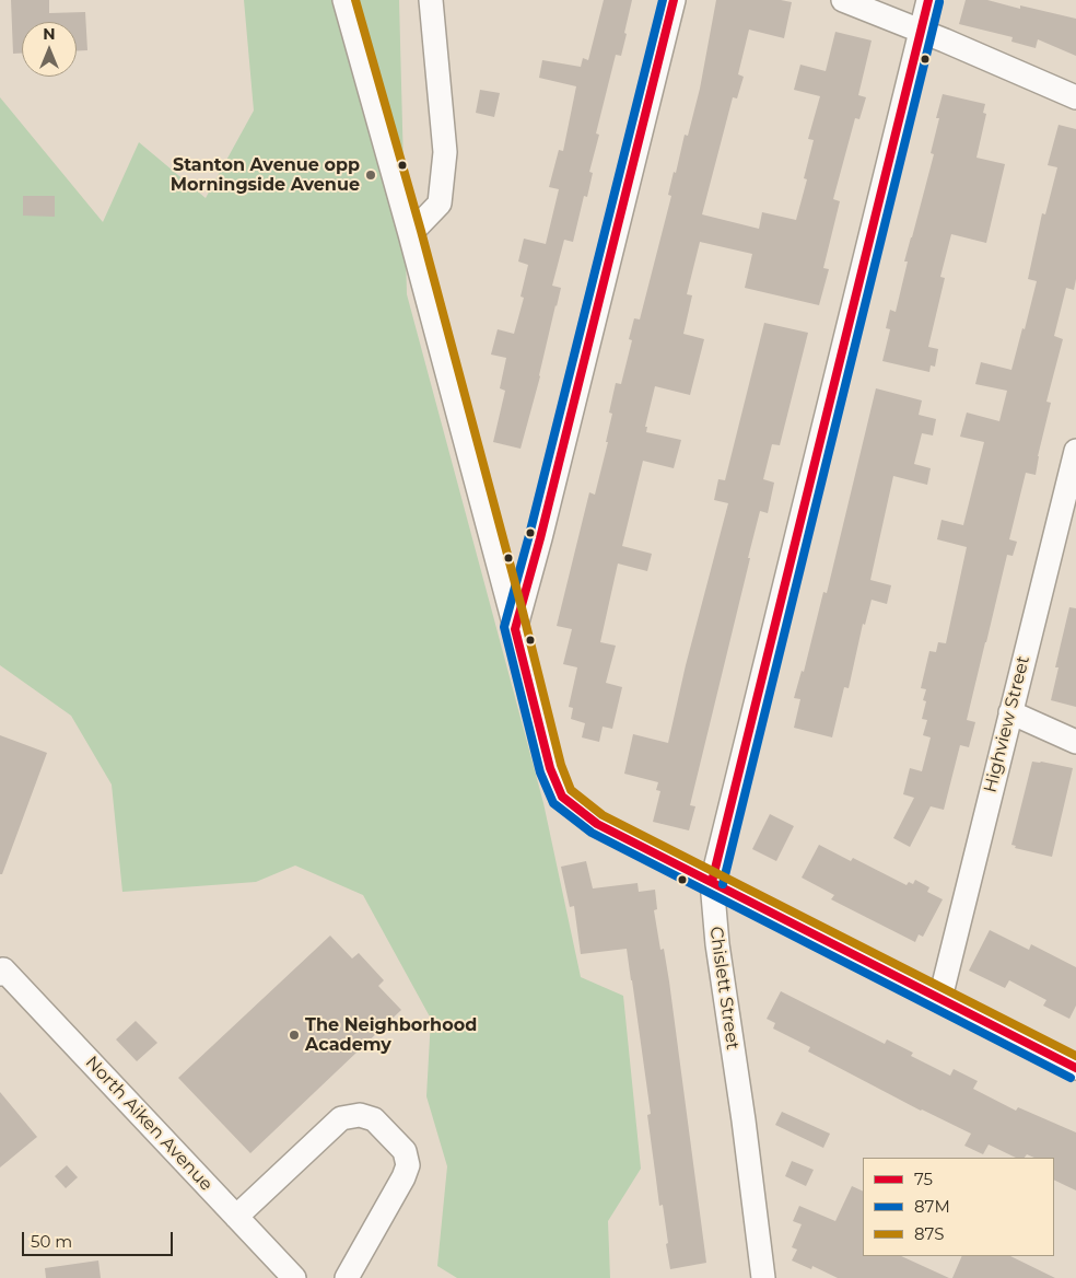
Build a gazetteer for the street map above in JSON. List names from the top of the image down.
{
  "streets": {
    "street": ["Highview Street", "Chislett Street", "North Aiken Avenue"]
  },
  "places": ["Stanton Avenue opp Morningside Avenue", "The Neighborhood Academy"],
  "lines": ["transit line 75", "transit line 87M", "transit line 87S"],
  "legend": ["75", "87M", "87S"],
  "scale_bar": "50 m",
  "north": "top"
}
